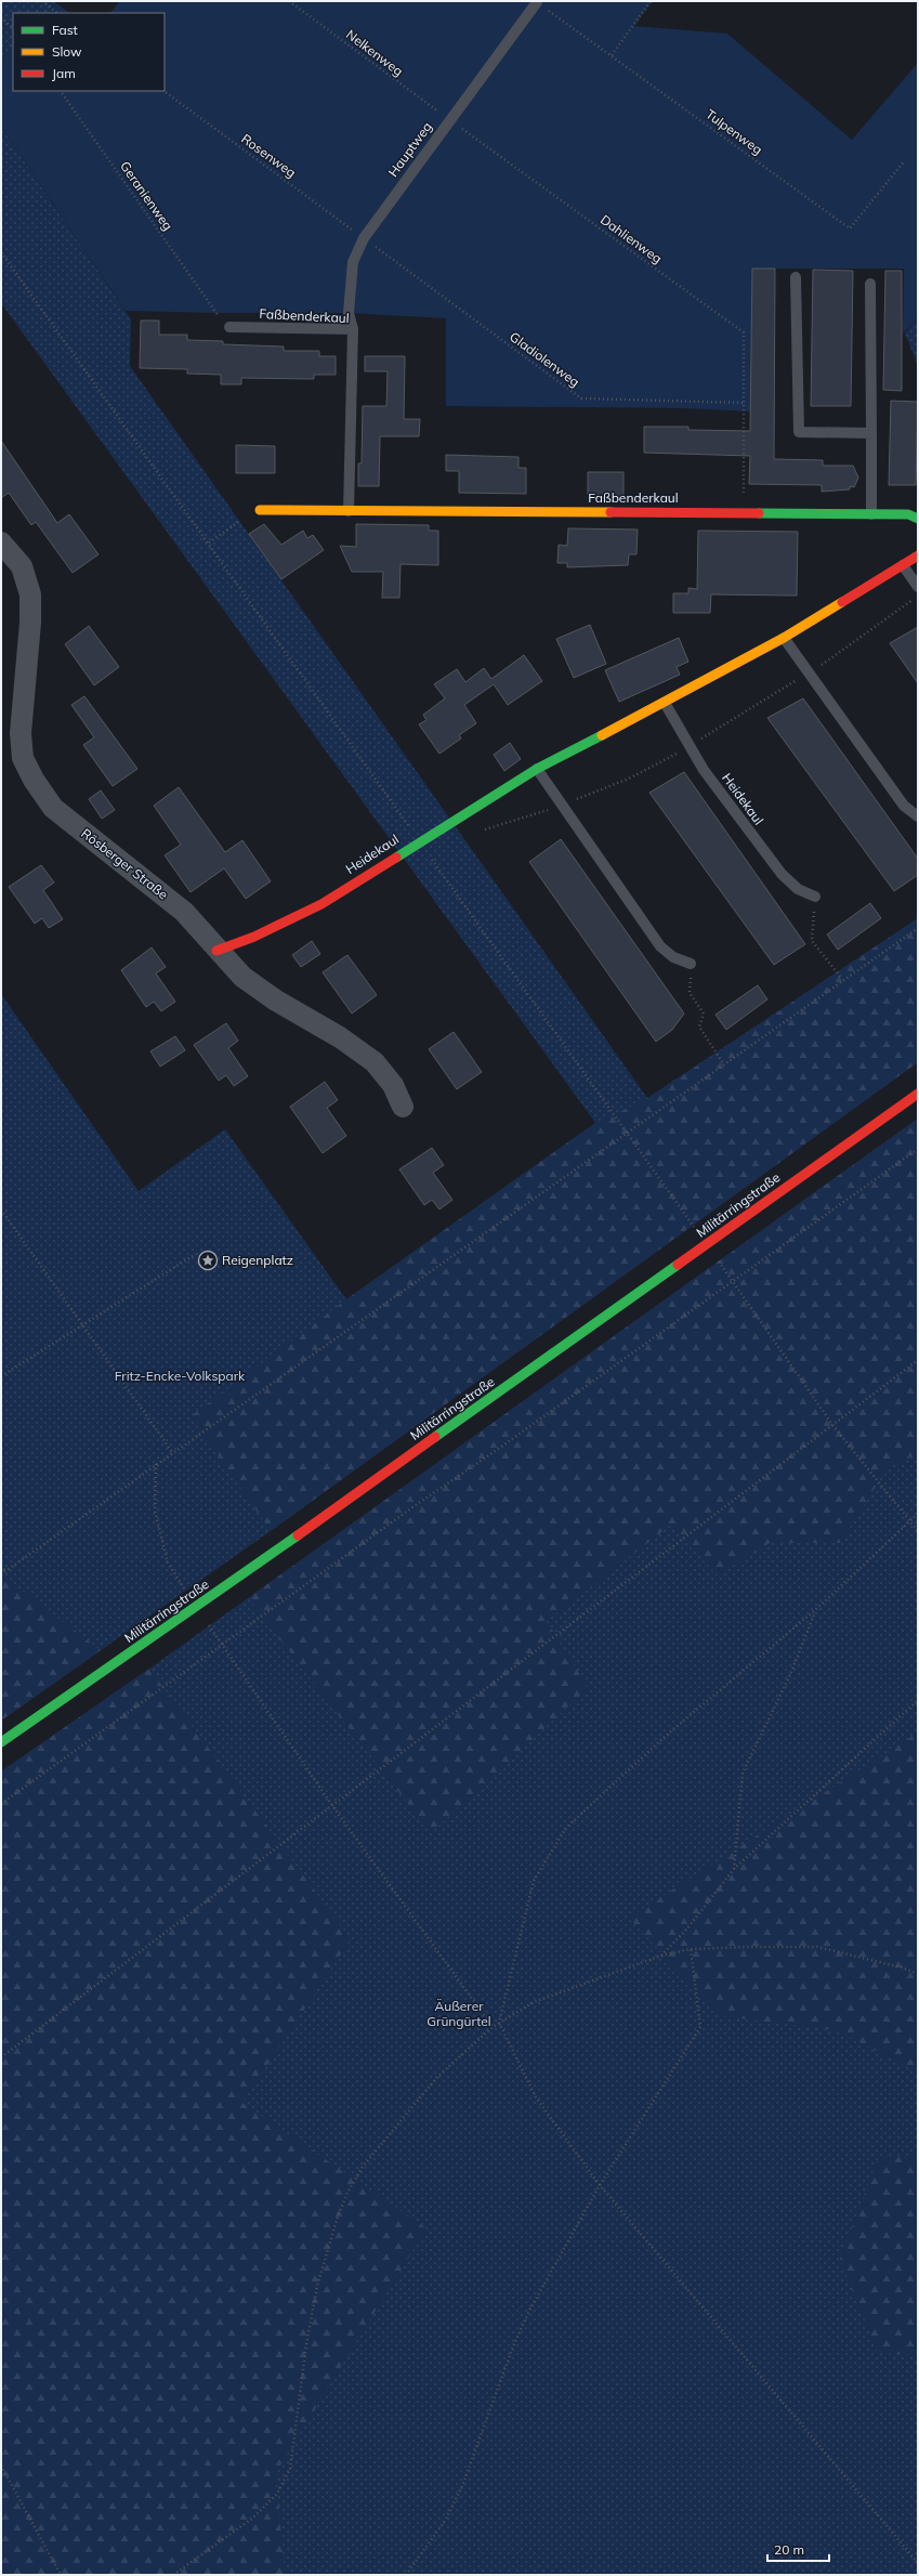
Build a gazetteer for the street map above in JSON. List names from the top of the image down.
{
  "streets": {
    "street": [
      "Faßbenderkaul",
      "Heidekaul",
      "Rösberger Straße",
      "Militärringstraße"
    ],
    "lane": ["Hauptweg"],
    "path": [
      "Nelkenweg",
      "Tulpenweg",
      "Rosenweg",
      "Geranienweg",
      "Dahlienweg",
      "Gladiolenweg"
    ]
  },
  "crossings": [
    ["Nelkenweg", "Hauptweg"],
    ["Nelkenweg", "Dahlienweg"],
    ["Tulpenweg", "Hauptweg"],
    ["Hauptweg", "Rosenweg"],
    ["Hauptweg", "Dahlienweg"],
    ["Hauptweg", "Faßbenderkaul"],
    ["Hauptweg", "Gladiolenweg"],
    ["Rosenweg", "Gladiolenweg"],
    ["Dahlienweg", "Gladiolenweg"],
    ["Heidekaul", "Rösberger Straße"]
  ],
  "parks": ["Fritz-Encke-Volkspark", "Äußerer Grüngürtel"],
  "places": {
    "place": ["Reigenplatz"]
  },
  "legend": ["Fast", "Slow", "Jam"],
  "scale_bar": "20 m"
}
